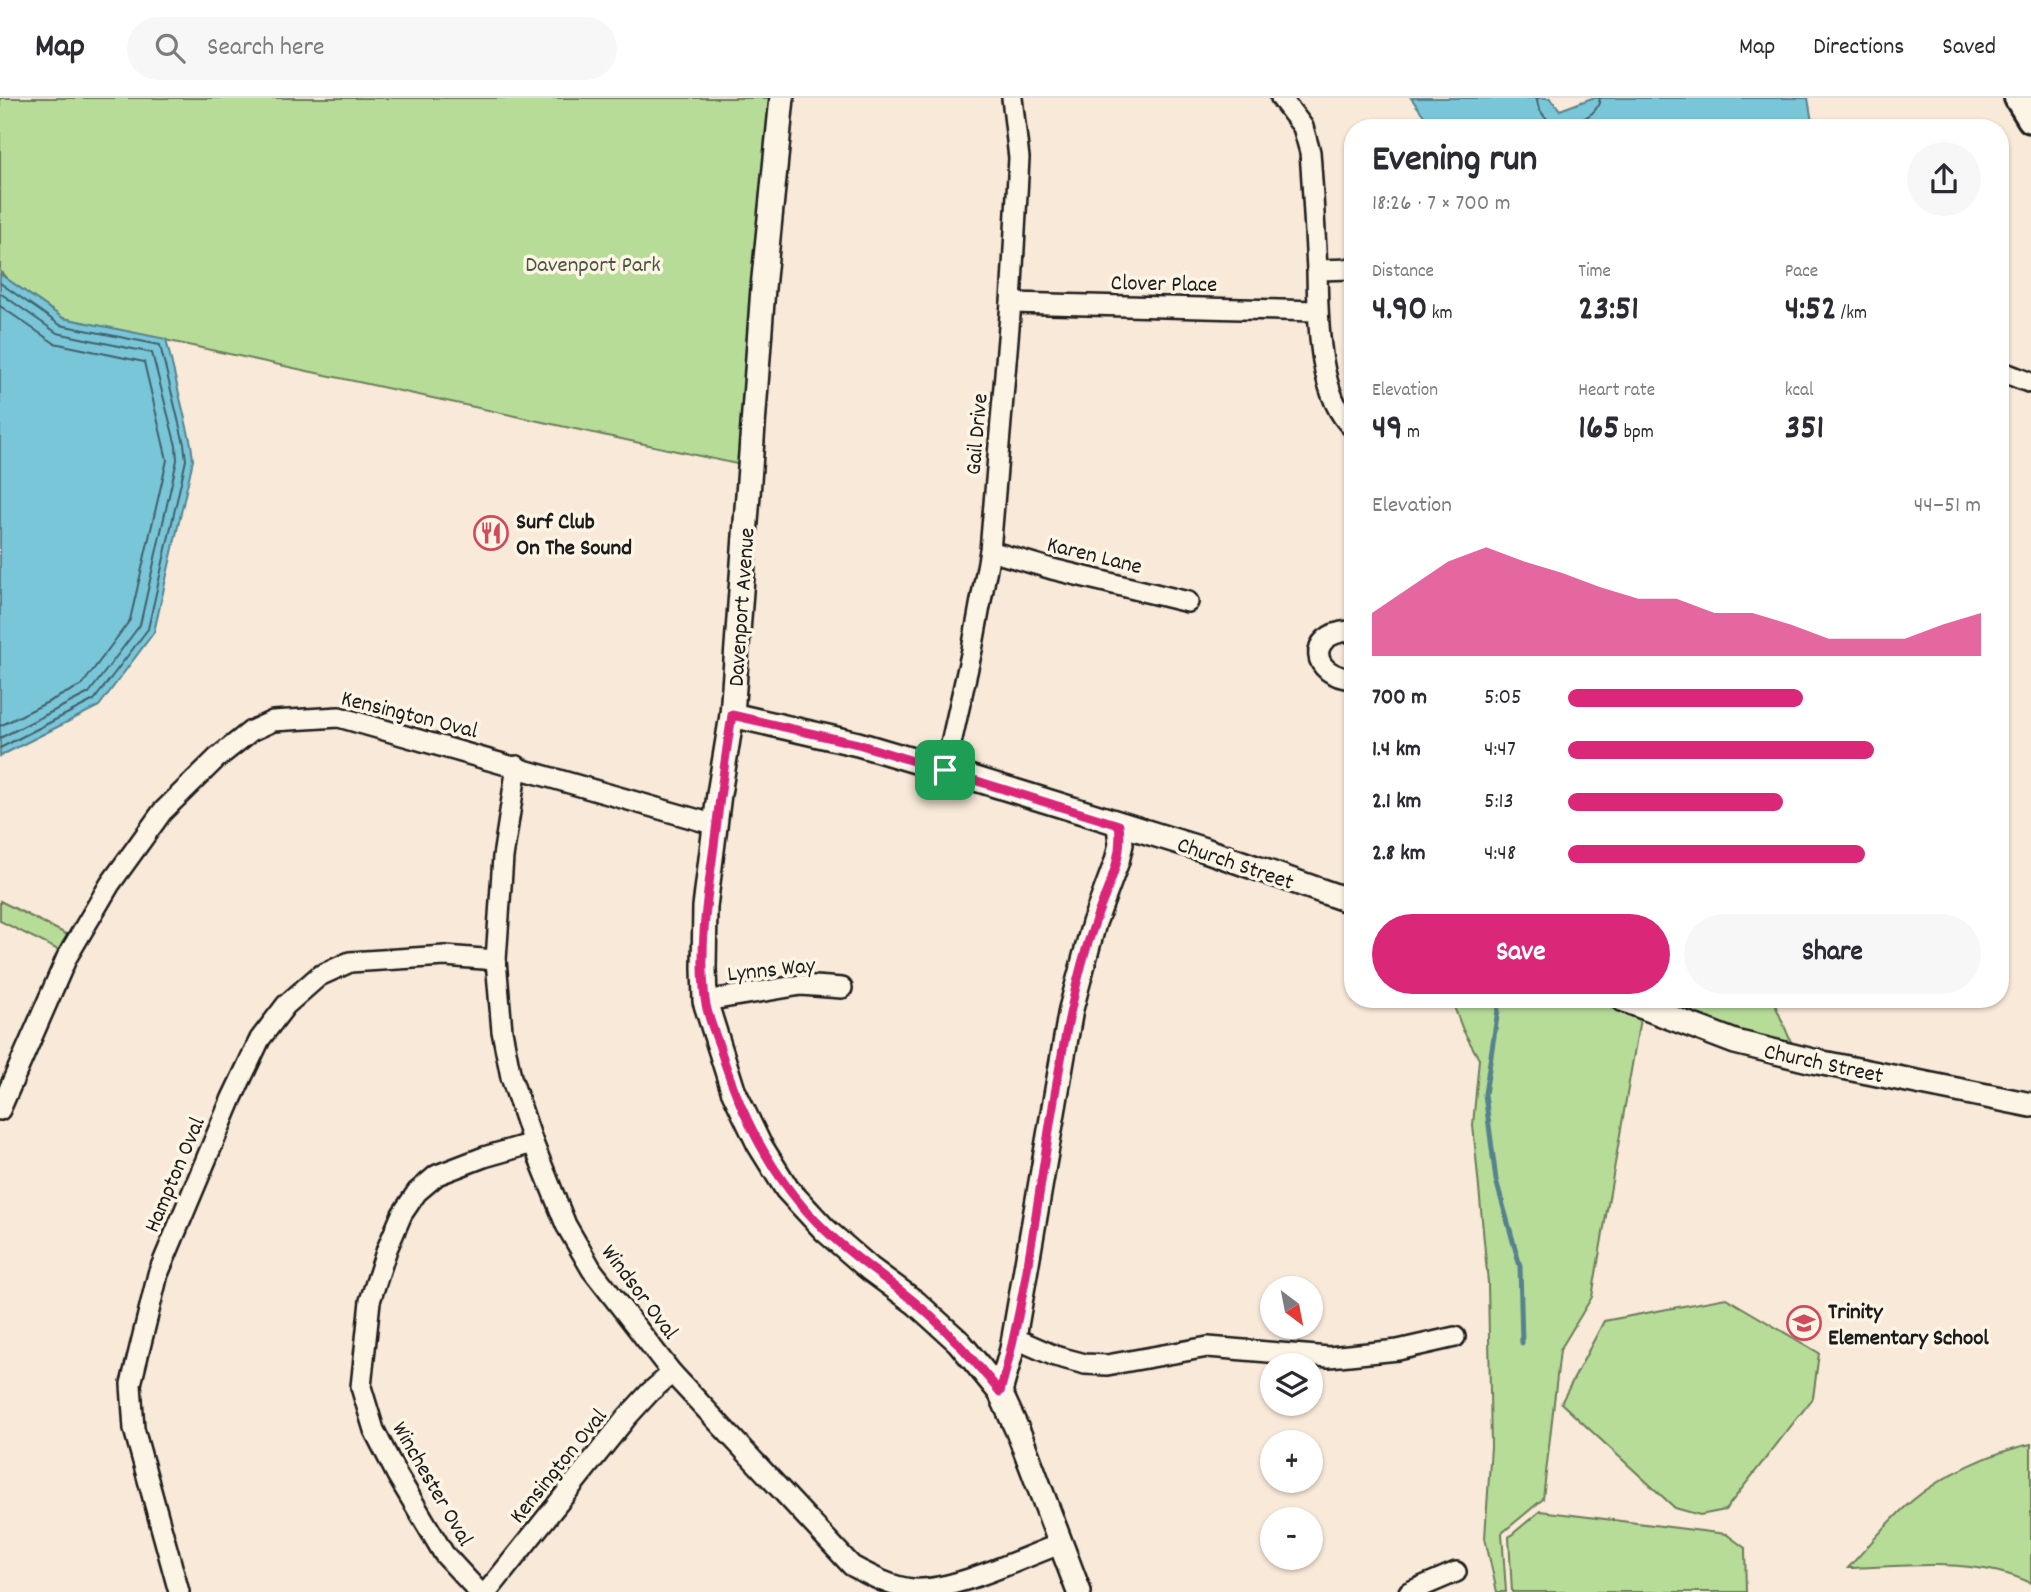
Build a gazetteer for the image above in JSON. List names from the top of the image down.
{
  "streets": {
    "street": [
      "Clover Place",
      "Gail Drive",
      "Karen Lane",
      "Davenport Avenue",
      "Kensington Oval",
      "Church Street",
      "Lynns Way",
      "Hampton Oval",
      "Windsor Oval",
      "Winchester Oval"
    ]
  },
  "crossings": [
    ["Clover Place", "Gail Drive"],
    ["Gail Drive", "Karen Lane"],
    ["Gail Drive", "Davenport Avenue"],
    ["Davenport Avenue", "Church Street"],
    ["Kensington Oval", "Windsor Oval"],
    ["Hampton Oval", "Windsor Oval"],
    ["Windsor Oval", "Winchester Oval"]
  ],
  "parks": ["Davenport Park"],
  "places": {
    "restaurant": ["Surf Club On The Sound"],
    "school or university": ["Trinity Elementary School"]
  },
  "north": "bottom right",
  "page": {
    "header": "Map",
    "search": "Search here",
    "nav": ["Map", "Directions", "Saved"],
    "heading": ["Evening run", "18:26 · 7 × 700 m"],
    "stats": [
      ["Distance", "4.90 km"],
      ["Time", "23:51"],
      ["Pace", "4:52 /km"],
      ["Elevation", "49 m"],
      ["Heart rate", "165 bpm"],
      ["kcal", "351"]
    ],
    "chart": ["Elevation", "44–51 m"],
    "list": [
      {
        "name": "700 m",
        "note": "5:05"
      },
      {
        "name": "1.4 km",
        "note": "4:47"
      },
      {
        "name": "2.1 km",
        "note": "5:13"
      },
      {
        "name": "2.8 km",
        "note": "4:48"
      }
    ],
    "buttons": ["Save", "Share"],
    "map_buttons": ["+", "−"]
  }
}
